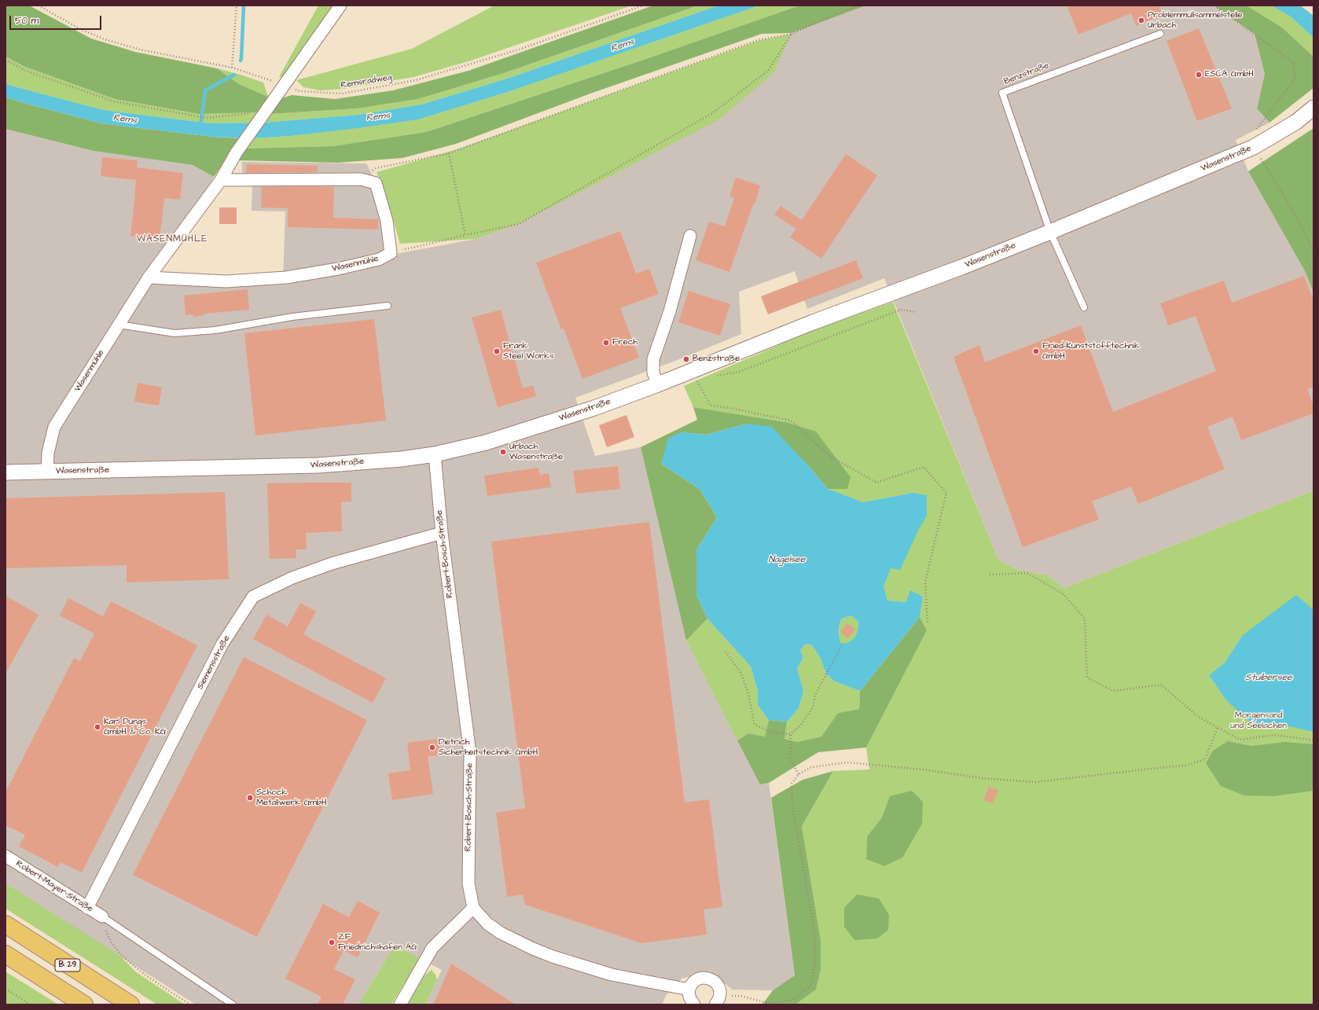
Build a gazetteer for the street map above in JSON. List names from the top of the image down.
{
  "streets": {
    "highway": ["B 29"],
    "street": [
      "Wasenstraße",
      "Wasenmühle",
      "Robert-Bosch-Straße",
      "Siemensstraße",
      "Robert-Mayer-Straße"
    ],
    "lane": ["Benzstraße"],
    "path": ["Remsradweg"]
  },
  "crossings": [
    ["Benzstraße", "Wasenstraße"],
    ["Remsradweg", "Wasenmühle"],
    ["Wasenstraße", "Wasenmühle"],
    ["Wasenstraße", "Robert-Bosch-Straße"],
    ["Robert-Bosch-Straße", "Siemensstraße"],
    ["Siemensstraße", "Robert-Mayer-Straße"]
  ],
  "districts": ["WASENMÜHLE"],
  "water": ["Rems", "Nagelsee", "Stuibersee"],
  "parks": ["Morgensand und Seelachen"],
  "places": [
    "Problemmüllsammelstelle Urbach",
    "ESCA GmbH",
    "Frech",
    "Frank Steel Works",
    "Fried-Kunststofftechnik GmbH",
    "Benzstraße",
    "Urbach Wasenstraße",
    "Karl Dungs GmbH & Co. KG",
    "Dietrich Sicherheitstechnik GmbH",
    "Schock Metallwerk GmbH",
    "ZF Friedrichshafen AG"
  ],
  "scale_bar": "50 m"
}
